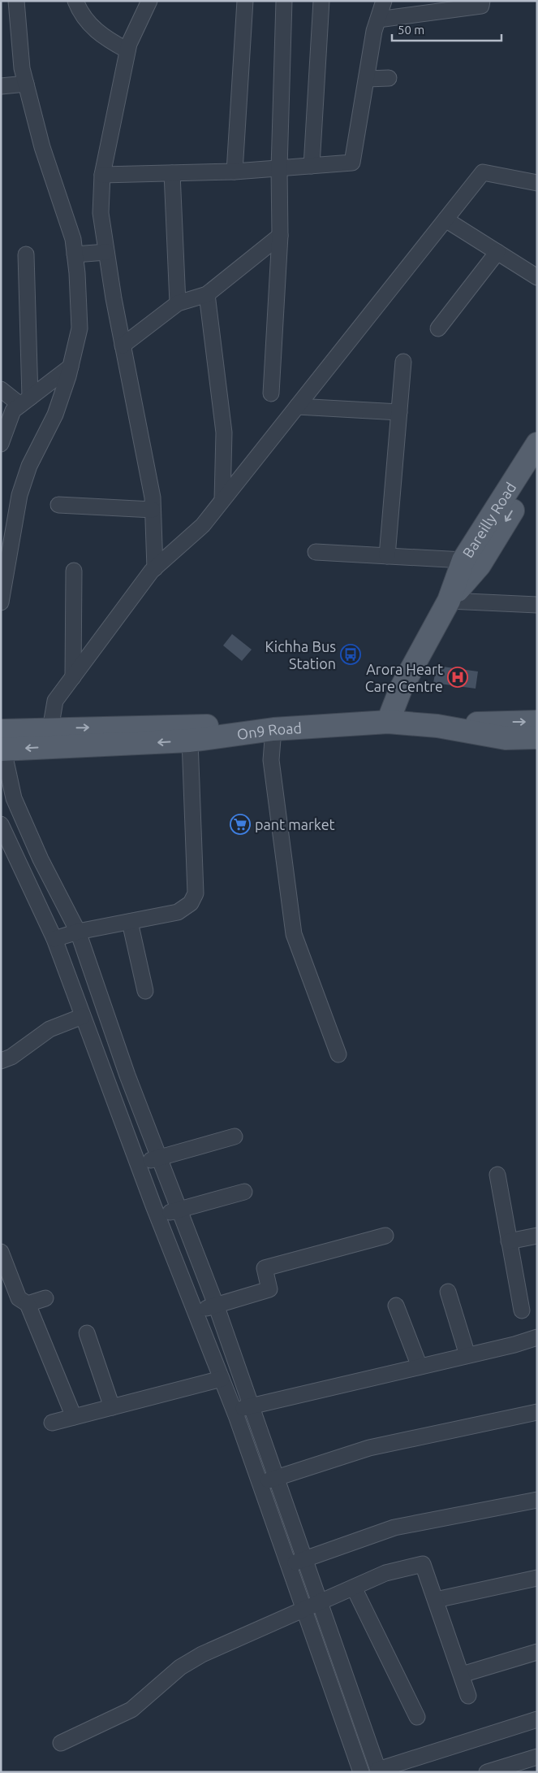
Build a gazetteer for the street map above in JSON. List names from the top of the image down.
{
  "streets": {
    "main road": ["Bareilly Road", "On9 Road"]
  },
  "crossings": [
    ["Bareilly Road", "On9 Road"]
  ],
  "places": {
    "bus stop": ["Kichha Bus Station"],
    "hospital": ["Arora Heart Care Centre"],
    "supermarket": ["pant market"]
  },
  "scale_bar": "50 m"
}
